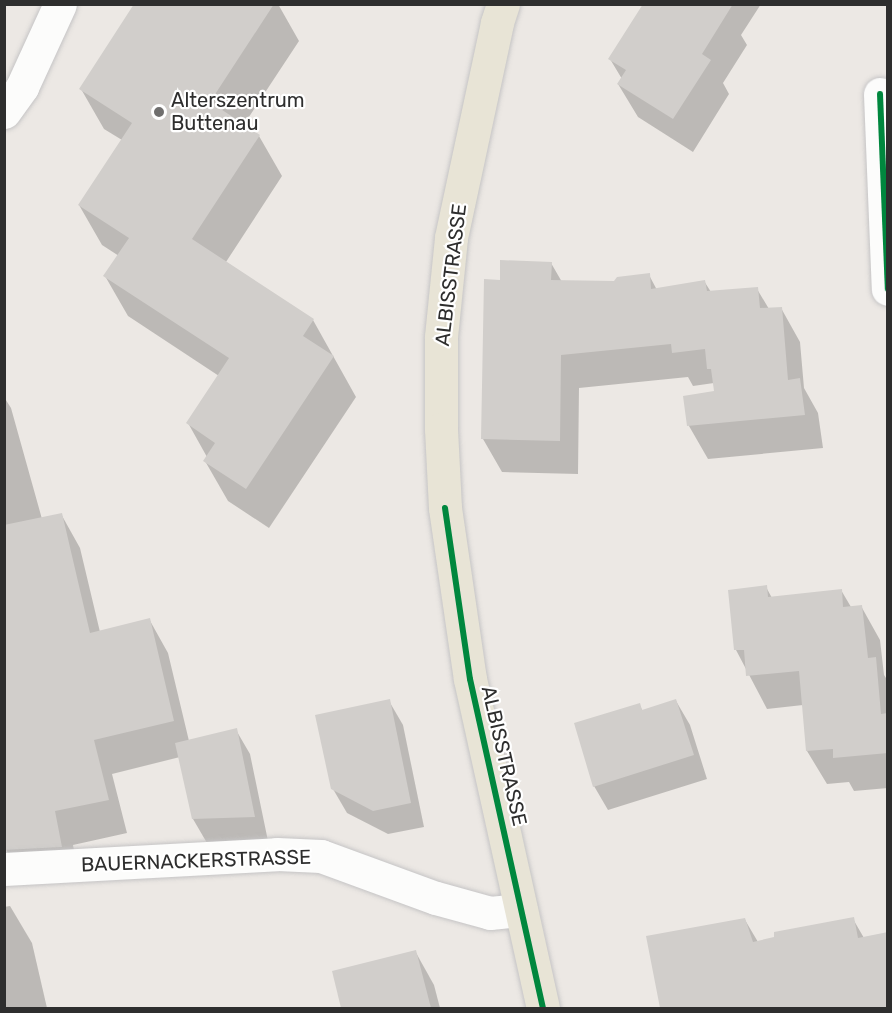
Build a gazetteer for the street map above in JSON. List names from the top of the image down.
{
  "streets": {
    "main road": ["ALBISSTRASSE"],
    "street": ["BAUERNACKERSTRASSE"]
  },
  "crossings": [
    ["ALBISSTRASSE", "BAUERNACKERSTRASSE"]
  ],
  "places": ["Alterszentrum Buttenau"]
}
